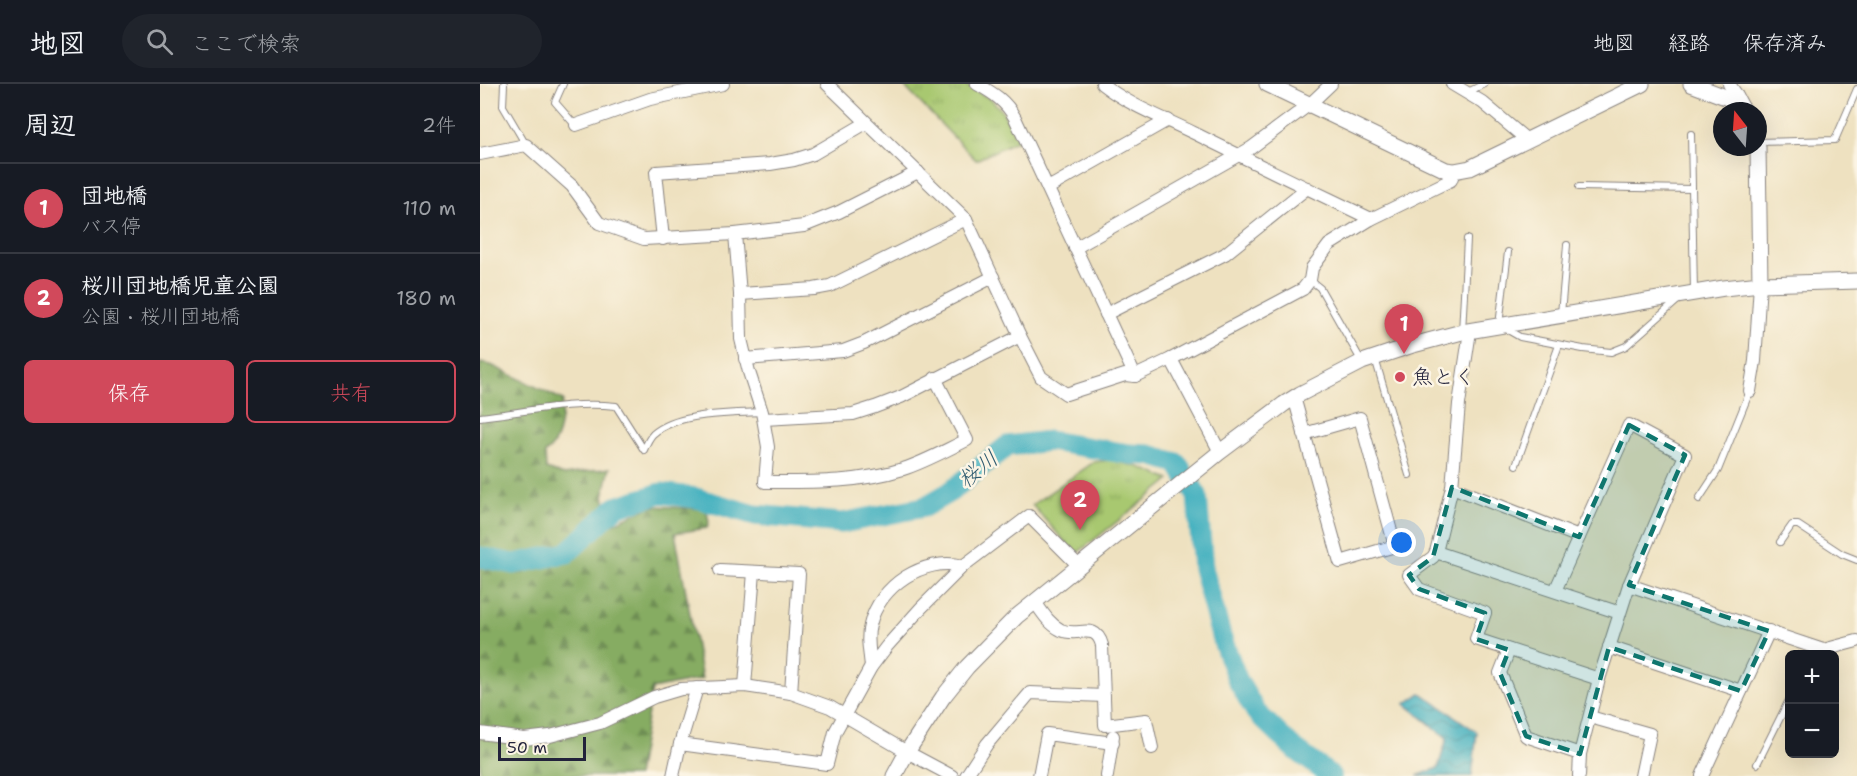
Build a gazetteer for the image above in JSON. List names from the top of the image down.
{
  "water": ["桜川"],
  "places": ["魚とく"],
  "scale_bar": "50 m",
  "north": "top",
  "page": {
    "header": "地図",
    "search": "ここで検索",
    "nav": ["地図", "経路", "保存済み"],
    "heading": ["周辺", "2件"],
    "list": [
      {
        "mark": "1",
        "name": "団地橋",
        "note": "バス停",
        "value": "110 m"
      },
      {
        "mark": "2",
        "name": "桜川団地橋児童公園",
        "note": "公園 · 桜川団地橋",
        "value": "180 m"
      }
    ],
    "pins": ["1", "2"],
    "buttons": ["保存", "共有"],
    "map_buttons": ["+", "−"],
    "scale": "50 m"
  }
}
